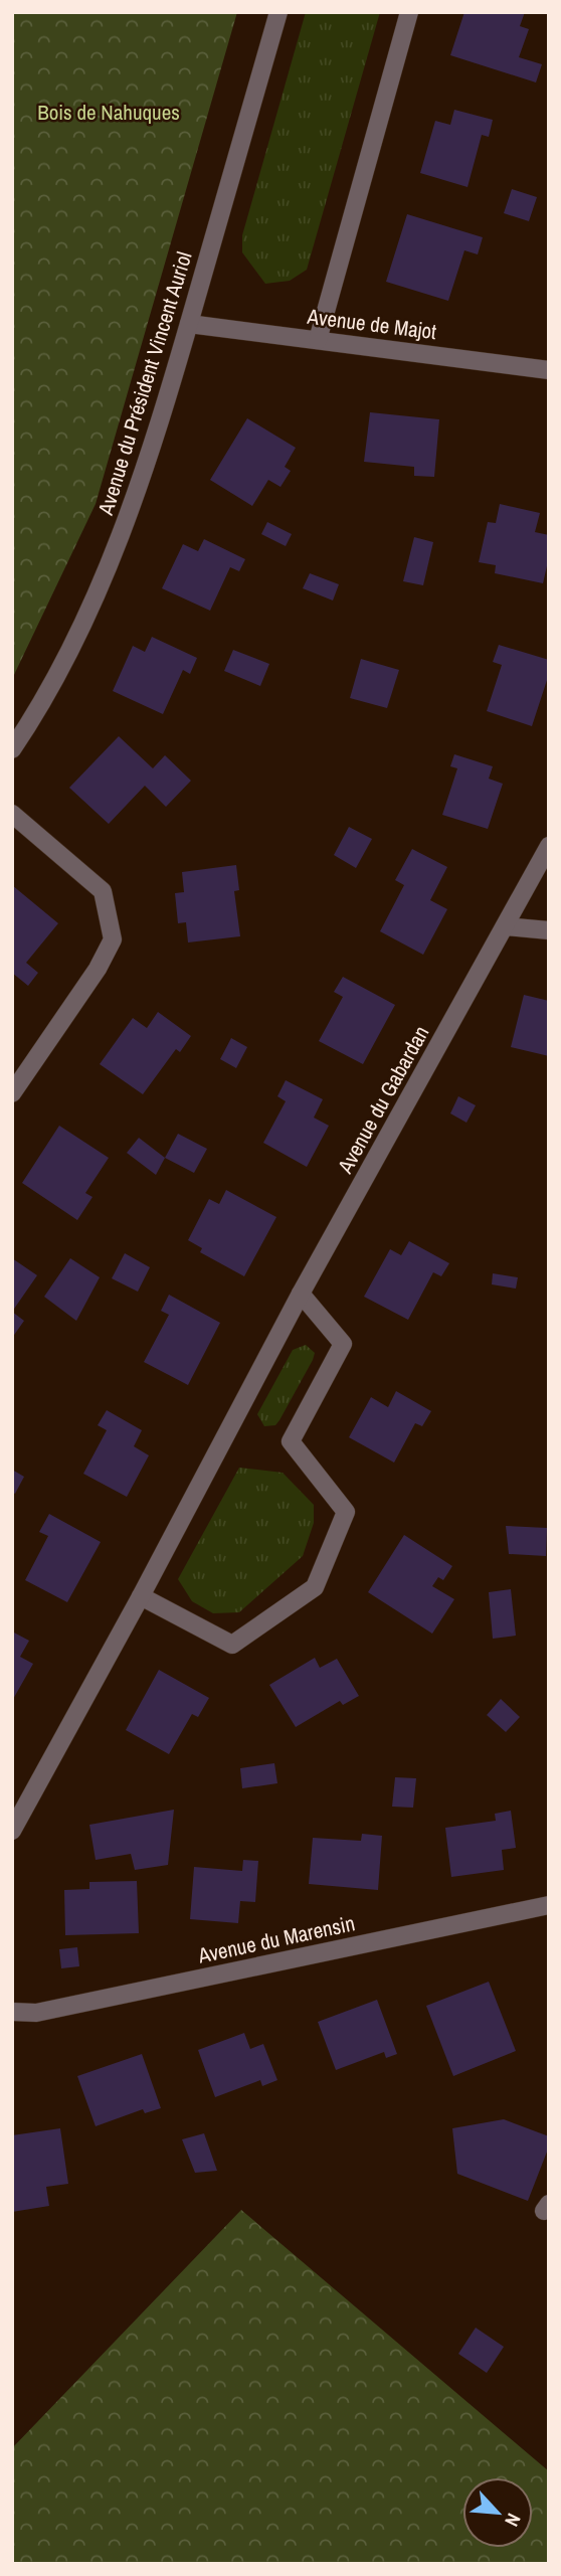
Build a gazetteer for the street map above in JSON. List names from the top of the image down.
{
  "streets": {
    "street": [
      "Avenue de Majot",
      "Avenue du Président Vincent Auriol",
      "Avenue du Gabardan",
      "Avenue du Marensin"
    ]
  },
  "crossings": [
    ["Avenue de Majot", "Avenue du Président Vincent Auriol"]
  ],
  "parks": ["Bois de Nahuques"],
  "north": "bottom right"
}
